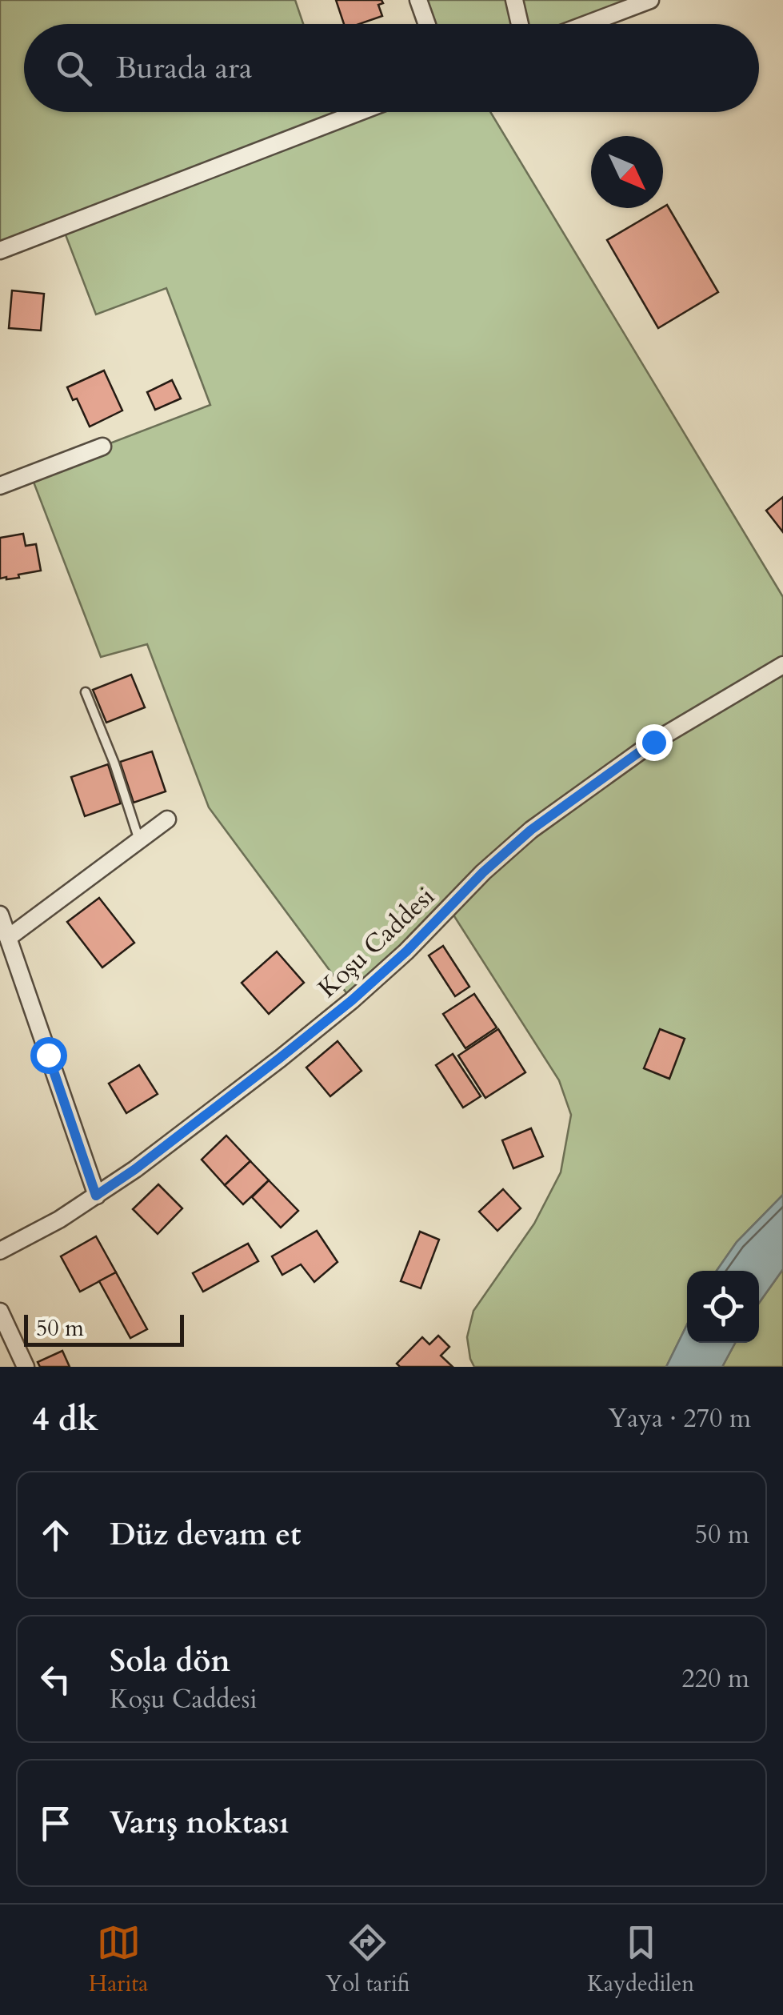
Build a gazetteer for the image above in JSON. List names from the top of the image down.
{
  "streets": {
    "street": ["Koşu Caddesi"]
  },
  "scale_bar": "50 m",
  "north": "bottom right",
  "page": {
    "search": "Burada ara",
    "scale": "50 m",
    "heading": ["4 dk", "Yaya · 270 m"],
    "list": [
      ["Düz devam et", "50 m"],
      ["Sola dön", "Koşu Caddesi", "220 m"],
      "Varış noktası"
    ],
    "nav": ["Harita", "Yol tarifi", "Kaydedilen"]
  }
}
